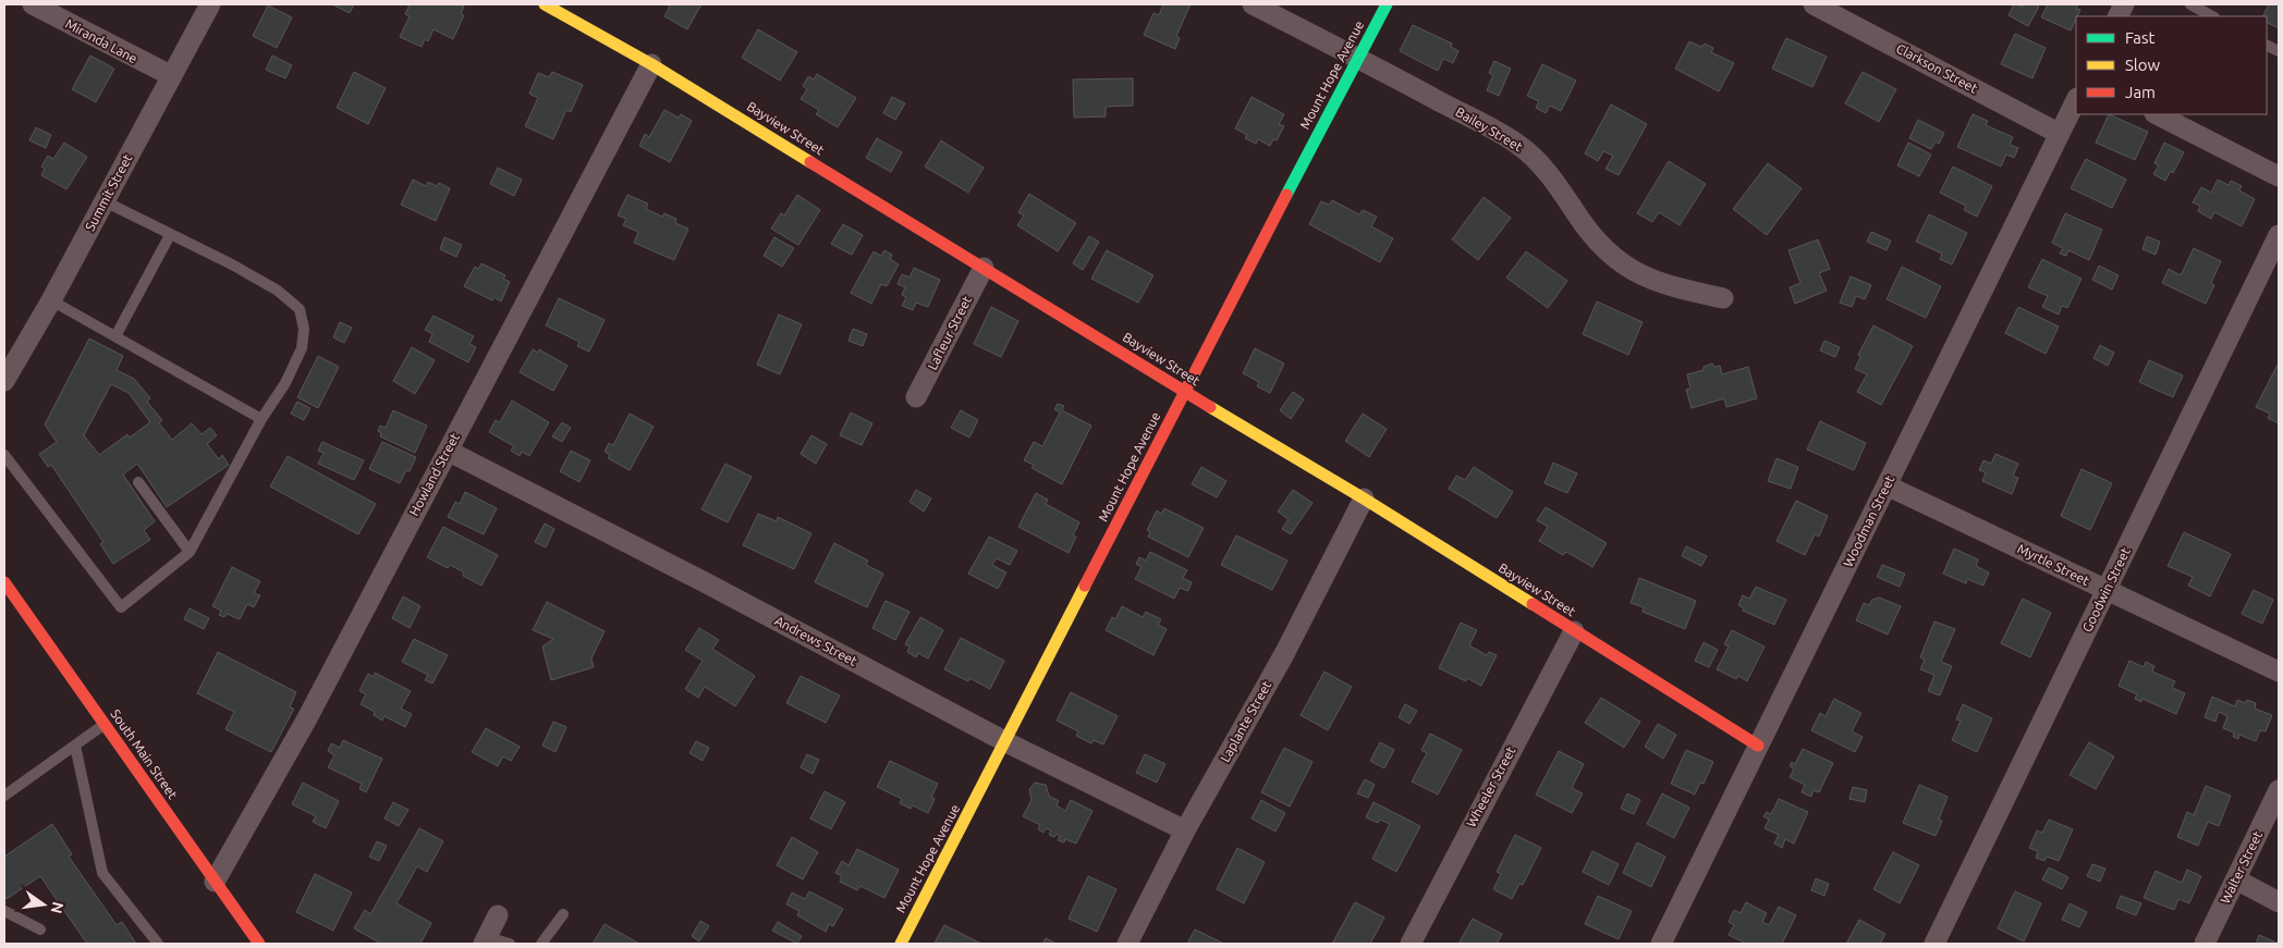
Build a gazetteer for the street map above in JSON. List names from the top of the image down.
{
  "streets": {
    "main road": ["Mount Hope Avenue", "Bayview Street", "South Main Street"],
    "street": [
      "Miranda Lane",
      "Clarkson Street",
      "Bailey Street",
      "Summit Street",
      "Lafleur Street",
      "Howland Street",
      "Woodman Street",
      "Myrtle Street",
      "Goodwin Street",
      "Andrews Street",
      "Laplante Street",
      "Wheeler Street",
      "Walter Street"
    ]
  },
  "crossings": [
    ["Miranda Lane", "Summit Street"],
    ["Clarkson Street", "Woodman Street"],
    ["Mount Hope Avenue", "Bayview Street"],
    ["Mount Hope Avenue", "Bailey Street"],
    ["Mount Hope Avenue", "Andrews Street"],
    ["Bayview Street", "Lafleur Street"],
    ["Bayview Street", "Howland Street"],
    ["Bayview Street", "Woodman Street"],
    ["Bayview Street", "Laplante Street"],
    ["Bayview Street", "Wheeler Street"],
    ["Howland Street", "Andrews Street"],
    ["Howland Street", "South Main Street"],
    ["Woodman Street", "Myrtle Street"],
    ["Myrtle Street", "Goodwin Street"],
    ["Andrews Street", "Laplante Street"]
  ],
  "legend": ["Fast", "Slow", "Jam"],
  "north": "right"
}
